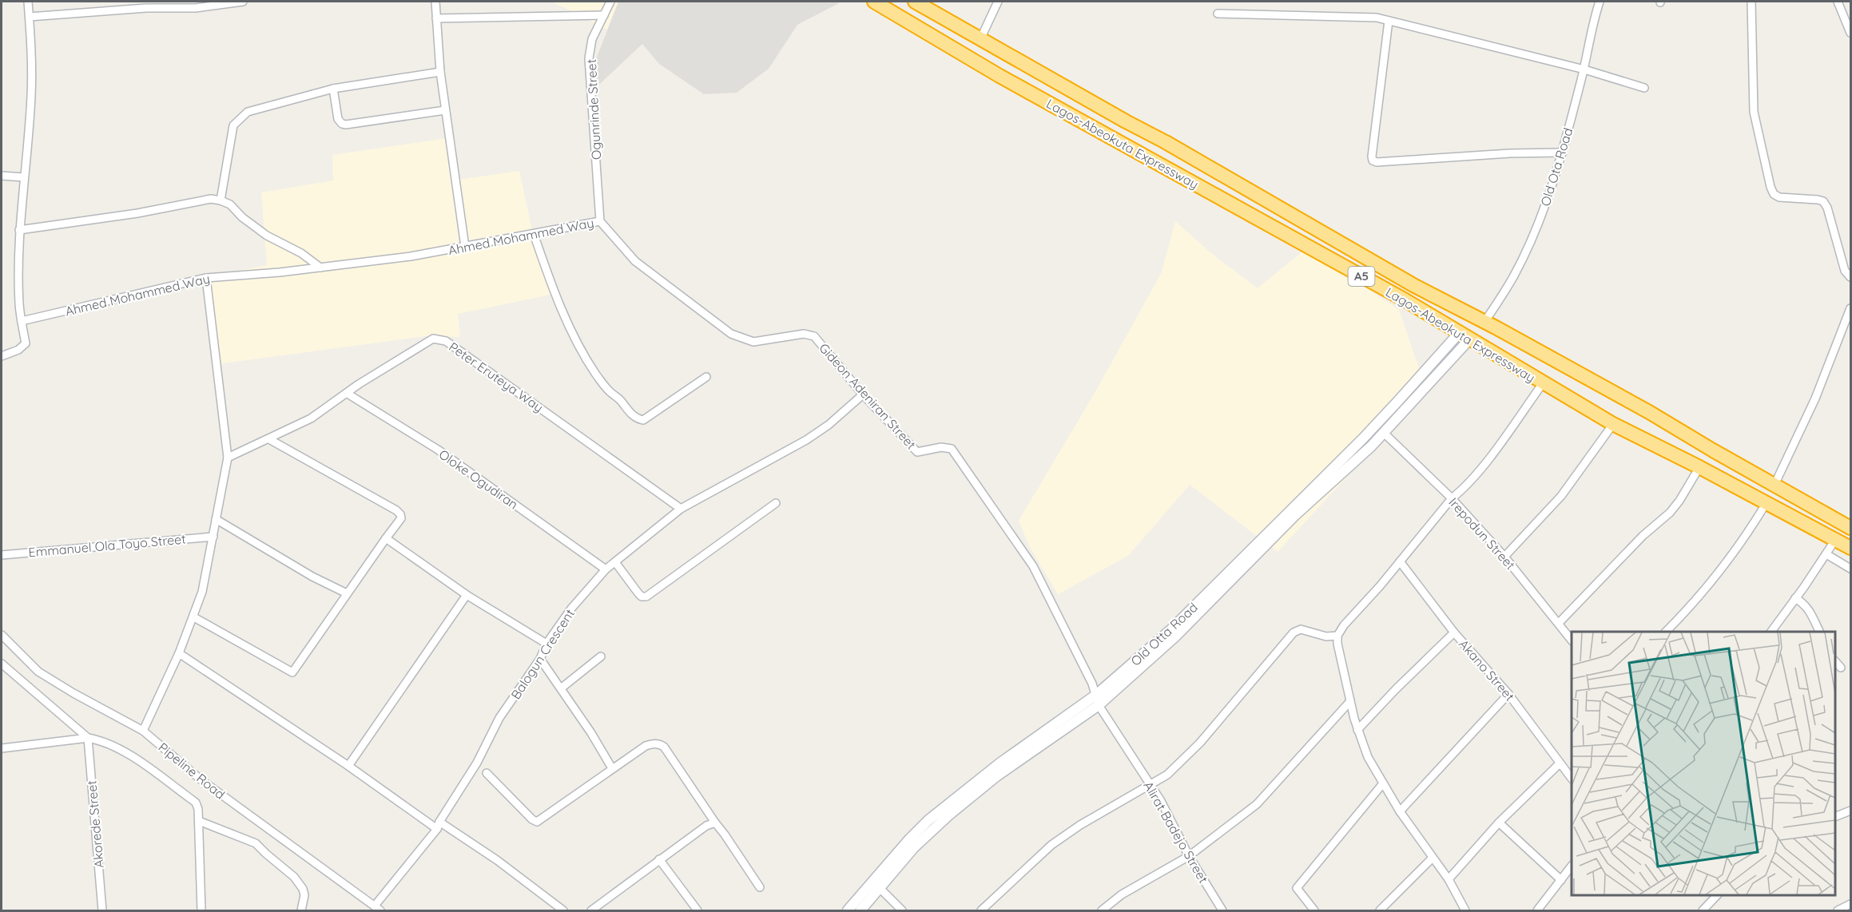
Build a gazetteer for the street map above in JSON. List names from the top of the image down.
{
  "streets": {
    "highway": ["Lagos-Abeokuta Expressway", "A5"],
    "main road": ["Old Otta Road"],
    "street": [
      "Ogunrinde Street",
      "Old Ota Road",
      "Ahmed Mohammed Way",
      "Peter Eruteya Way",
      "Gideon Adeniran Street",
      "Oloke Ogudiran",
      "Irepodun Street",
      "Emmanuel Ola Toyo Street",
      "Balogun Crescent",
      "Akano Street",
      "Pipeline Road",
      "Akorede Street",
      "Alirat Badejo Street"
    ]
  },
  "crossings": [
    ["Ogunrinde Street", "Ahmed Mohammed Way"],
    ["Ogunrinde Street", "Gideon Adeniran Street"],
    ["Lagos-Abeokuta Expressway", "Old Ota Road"],
    ["Lagos-Abeokuta Expressway", "Old Otta Road"],
    ["Ahmed Mohammed Way", "Gideon Adeniran Street"],
    ["Peter Eruteya Way", "Oloke Ogudiran"],
    ["Peter Eruteya Way", "Balogun Crescent"],
    ["Gideon Adeniran Street", "Old Otta Road"],
    ["Gideon Adeniran Street", "Balogun Crescent"],
    ["Gideon Adeniran Street", "Alirat Badejo Street"],
    ["Oloke Ogudiran", "Balogun Crescent"],
    ["Old Otta Road", "Alirat Badejo Street"],
    ["Balogun Crescent", "Pipeline Road"]
  ]
}
